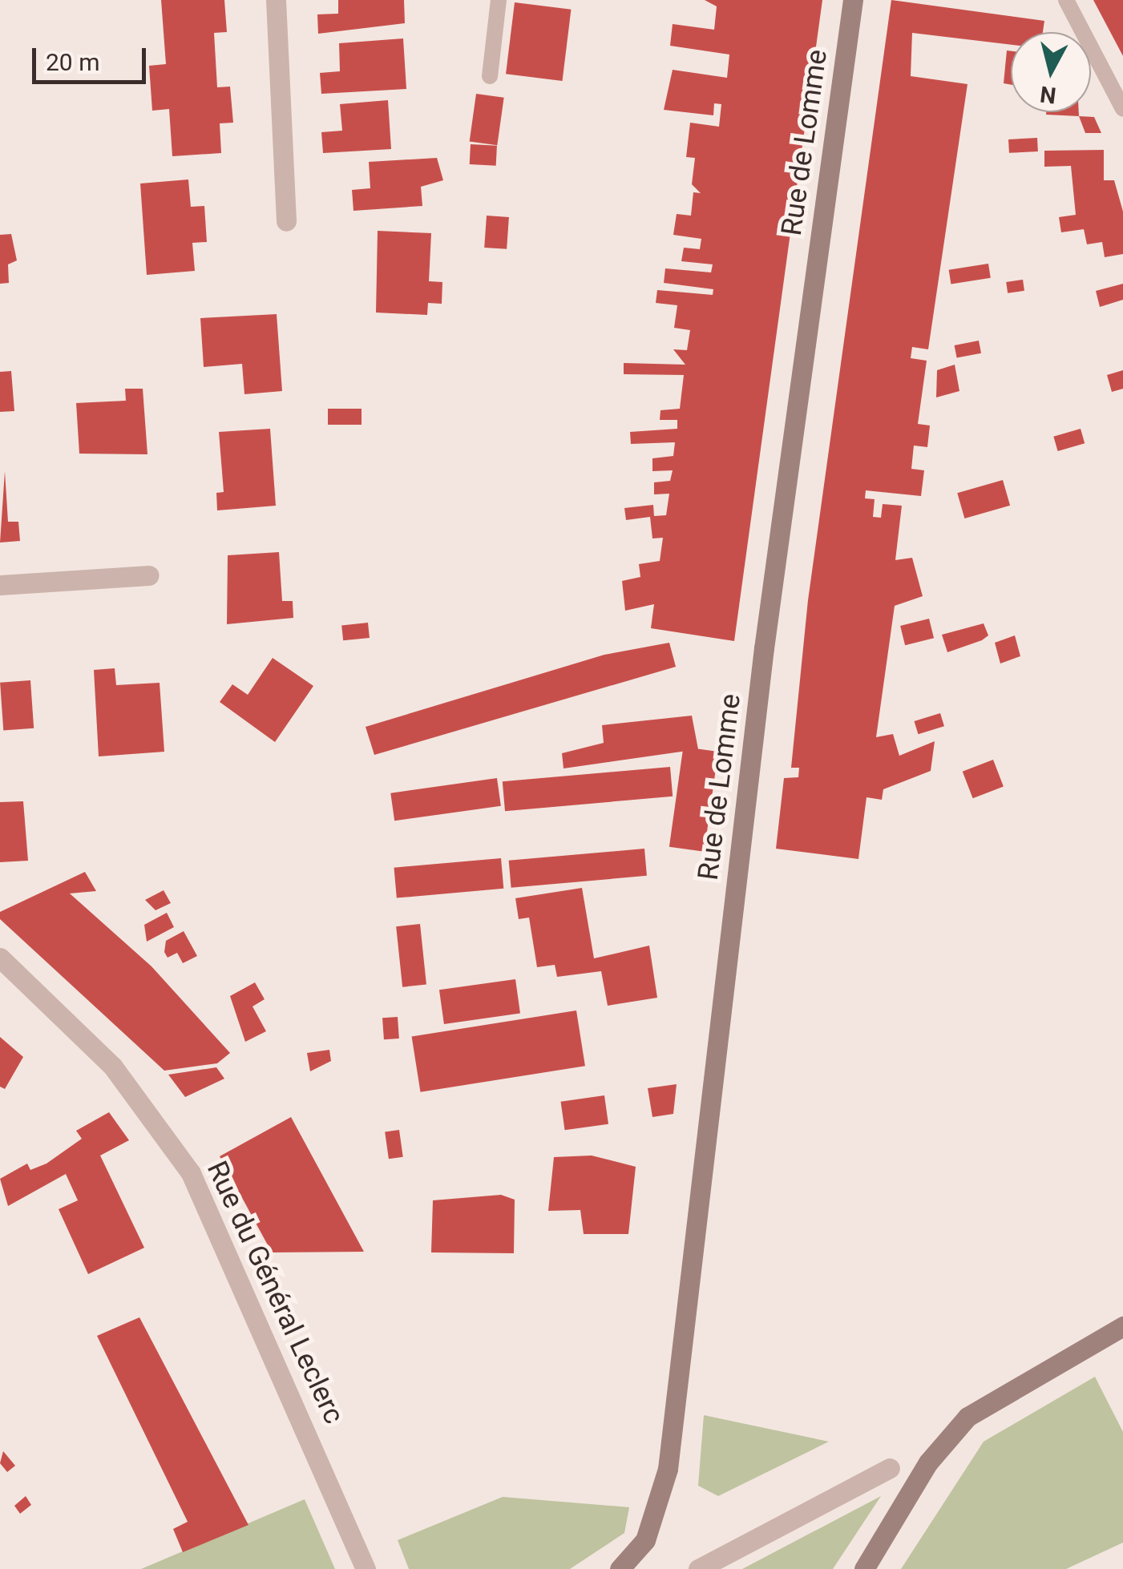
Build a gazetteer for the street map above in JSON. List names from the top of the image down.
{
  "streets": {
    "main road": ["Rue de Lomme"],
    "street": ["Rue du Général Leclerc"]
  },
  "scale_bar": "20 m",
  "north": "bottom"
}
